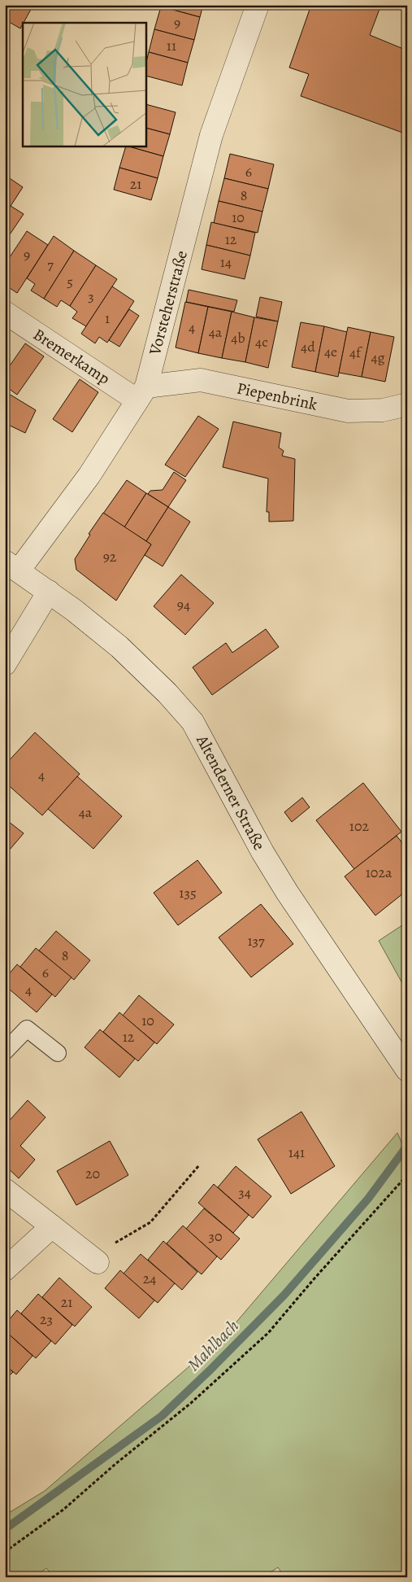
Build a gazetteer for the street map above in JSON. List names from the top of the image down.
{
  "streets": {
    "street": [
      "Vorsteherstraße",
      "Bremerkamp",
      "Piepenbrink",
      "Altenderner Straße"
    ]
  },
  "crossings": [
    ["Vorsteherstraße", "Bremerkamp"],
    ["Vorsteherstraße", "Piepenbrink"],
    ["Vorsteherstraße", "Altenderner Straße"],
    ["Bremerkamp", "Piepenbrink"]
  ],
  "water": ["Mahlbach"],
  "house_numbers": [
    "9",
    "11",
    "6",
    "21",
    "8",
    "10",
    "12",
    "9",
    "14",
    "7",
    "5",
    "3",
    "1",
    "4",
    "4a",
    "4b",
    "4c",
    "4d",
    "4e",
    "4f",
    "4g",
    "92",
    "94",
    "4",
    "4a",
    "102",
    "102a",
    "135",
    "137",
    "8",
    "6",
    "4",
    "10",
    "12",
    "141",
    "20",
    "34",
    "30",
    "24",
    "21",
    "23"
  ]
}
